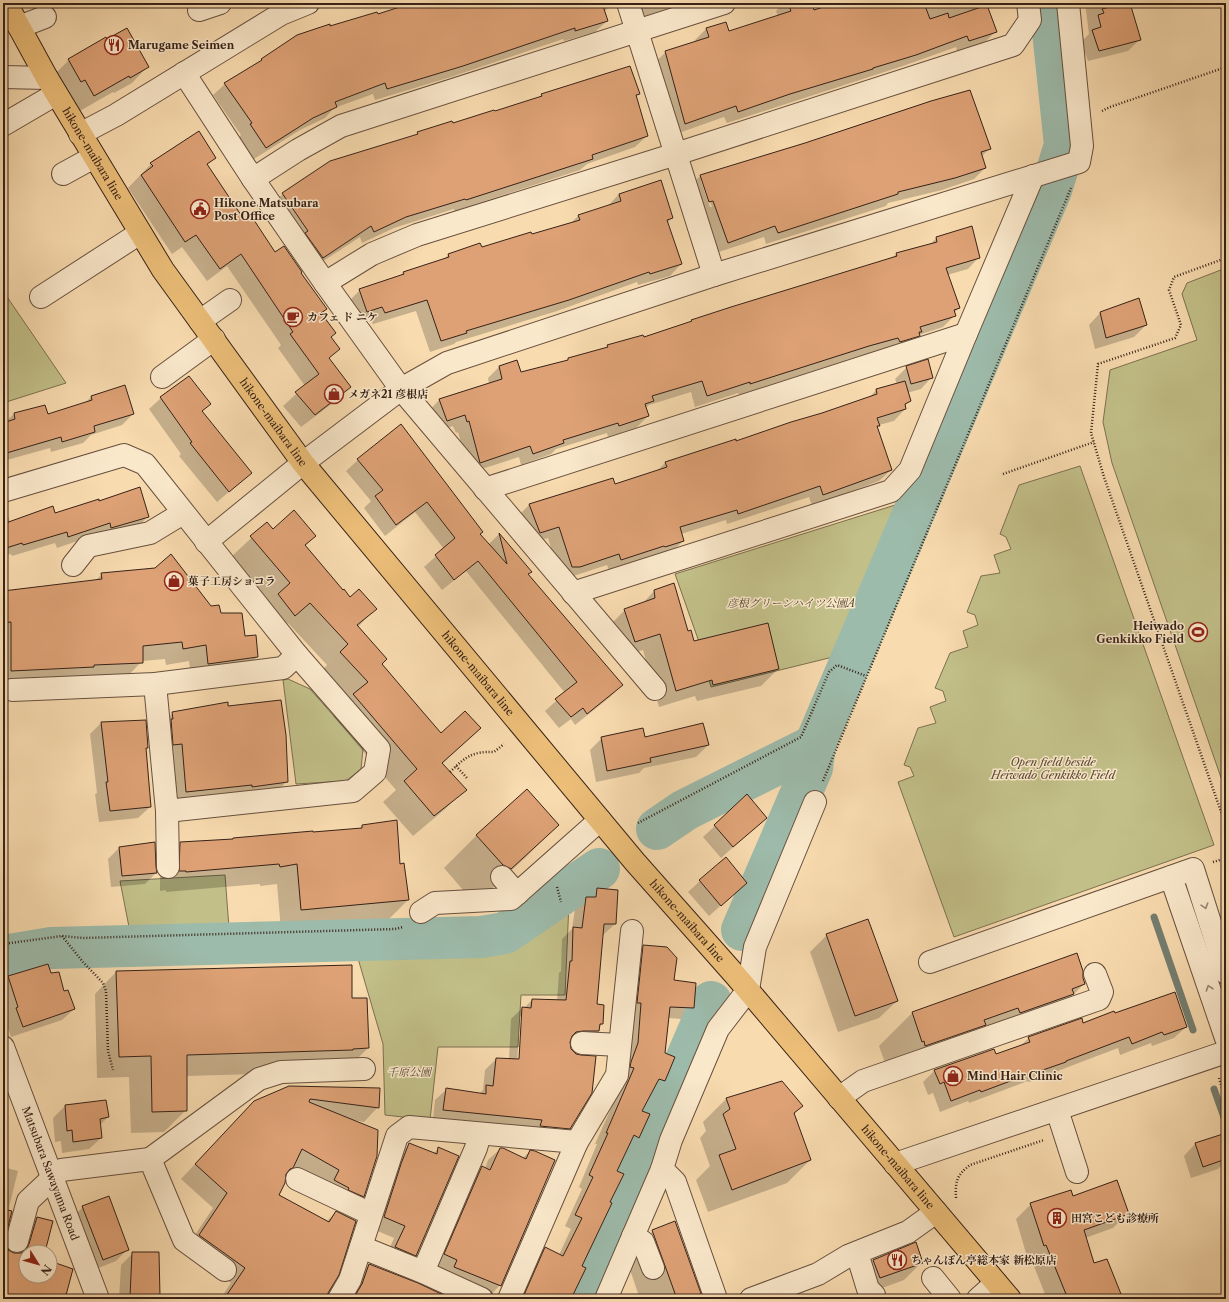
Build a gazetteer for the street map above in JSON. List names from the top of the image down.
{
  "streets": {
    "main road": ["hikone-maibara line"],
    "street": ["Matsubara Sawayama Road"]
  },
  "parks": ["彦根グリーンハイツ公園A", "Open field beside Heiwado Genkikko Field", "千原公園"],
  "places": {
    "restaurant": ["Marugame Seimen", "ちゃんぽん亭総本家 新松原店"],
    "public building": ["Hikone Matsubara Post Office"],
    "cafe": ["カフェ ド ニケ"],
    "shop": ["メガネ21 彦根店", "菓子工房ショコラ", "Mind Hair Clinic"],
    "sports": ["Heiwado Genkikko Field"],
    "building": ["田宮こども診療所"]
  },
  "north": "bottom right"
}
